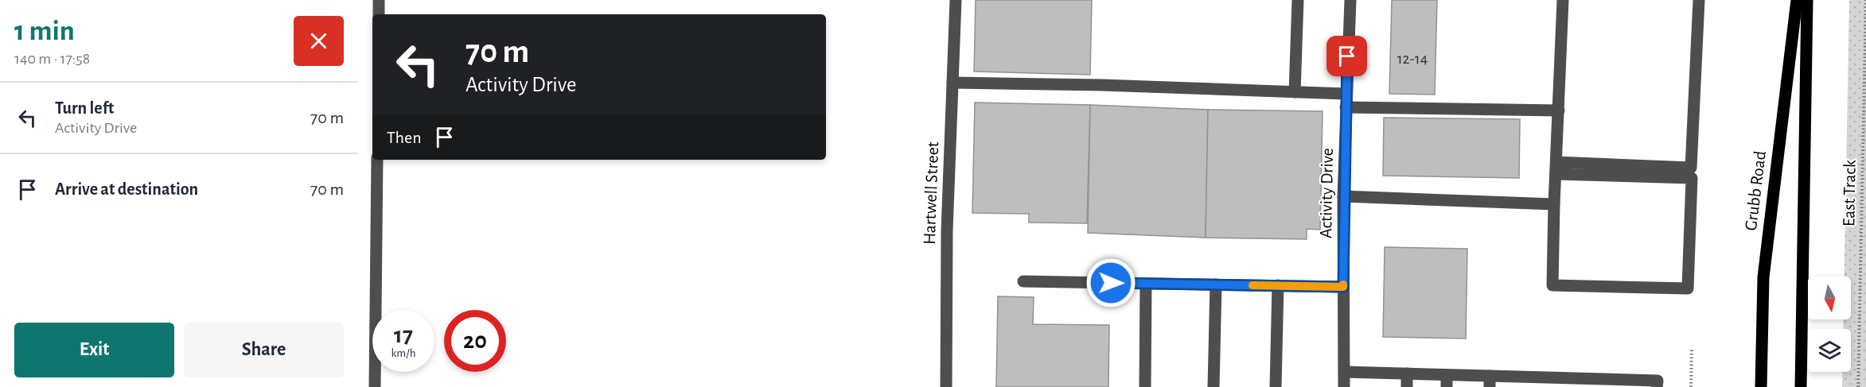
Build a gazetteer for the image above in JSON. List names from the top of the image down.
{
  "streets": {
    "main road": ["Grubb Road"],
    "street": ["Hartwell Street", "Activity Drive"],
    "path": ["East Track"]
  },
  "house_numbers": ["12-14"],
  "north": "bottom",
  "page": {
    "heading": ["1 min", "140 m · 17:58"],
    "turn": ["70 m", "Activity Drive"],
    "list": [
      {
        "name": "Turn left",
        "note": "Activity Drive",
        "value": "70 m"
      },
      {
        "name": "Arrive at destination",
        "value": "70 m"
      }
    ],
    "then": "Then",
    "speed": "17 km/h",
    "limit": "20",
    "buttons": ["Exit", "Share"]
  }
}
